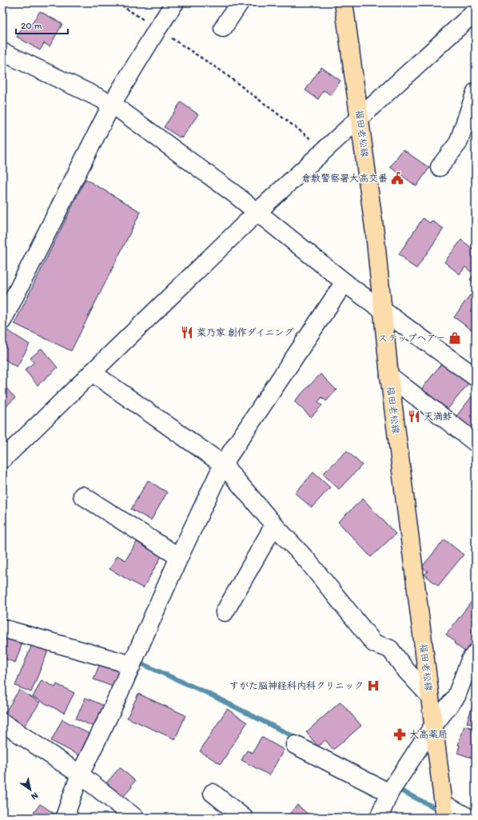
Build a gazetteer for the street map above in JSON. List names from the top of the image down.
{
  "streets": {
    "main road": ["福田老松線"]
  },
  "places": {
    "public building": ["倉敷警察署大高交番"],
    "restaurant": ["菜乃家 創作ダイニング", "天満鮓"],
    "shop": ["ステップヘアー"],
    "hospital": ["すがた脳神経科内科クリニック"],
    "pharmacy": ["大高薬局"]
  },
  "scale_bar": "20 m",
  "north": "bottom right"
}
